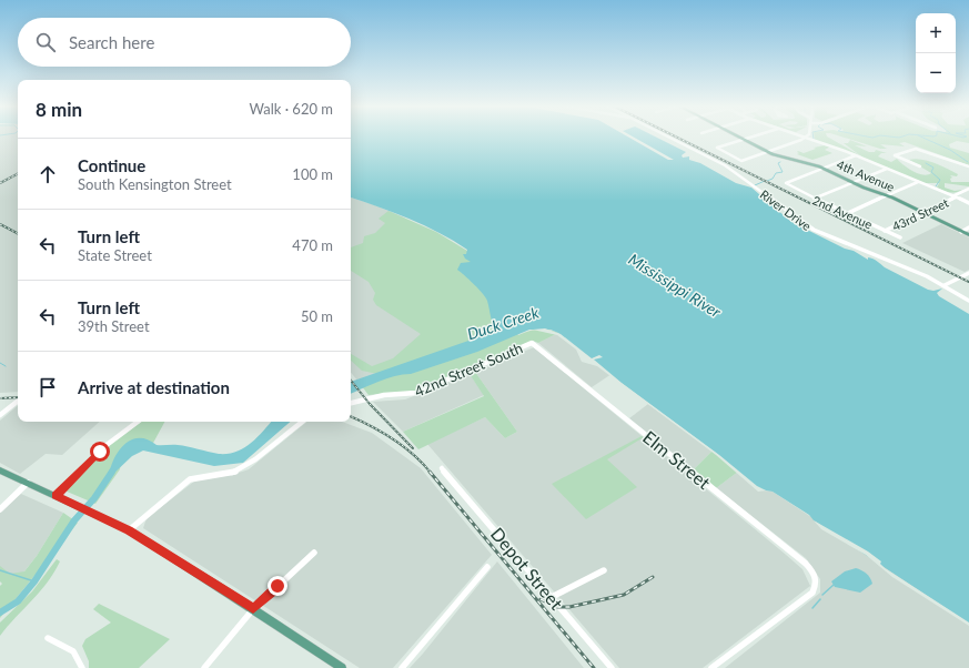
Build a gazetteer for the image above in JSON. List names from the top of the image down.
{
  "streets": {
    "main road": ["4th Avenue"],
    "street": [
      "River Drive",
      "2nd Avenue",
      "43rd Street",
      "42nd Street South",
      "Elm Street",
      "Depot Street"
    ]
  },
  "crossings": [
    ["4th Avenue", "2nd Avenue"],
    ["4th Avenue", "43rd Street"],
    ["2nd Avenue", "43rd Street"],
    ["42nd Street South", "Elm Street"]
  ],
  "water": ["Mississippi River", "Duck Creek"],
  "page": {
    "map_buttons": ["+", "−"],
    "search": "Search here",
    "heading": ["8 min", "Walk · 620 m"],
    "list": [
      ["Continue", "South Kensington Street", "100 m"],
      ["Turn left", "State Street", "470 m"],
      ["Turn left", "39th Street", "50 m"],
      "Arrive at destination"
    ]
  }
}
